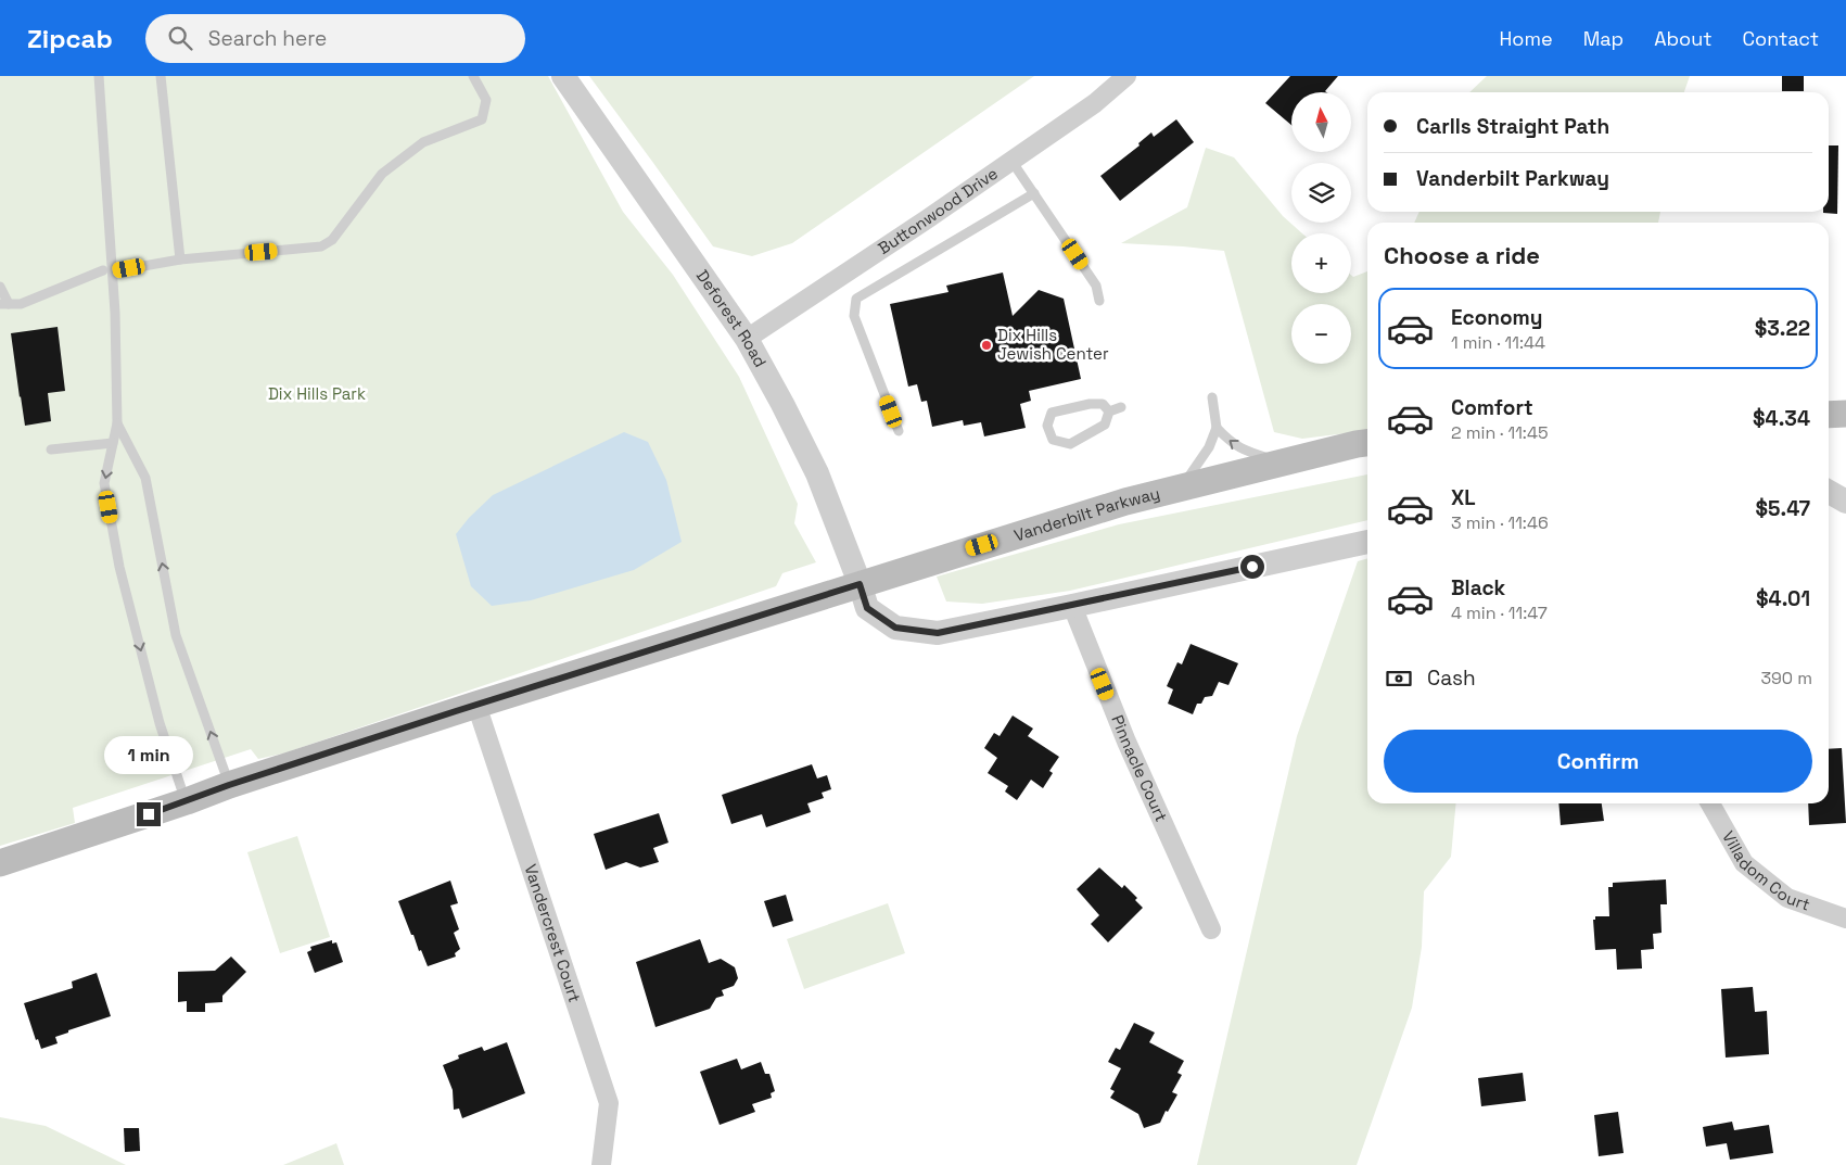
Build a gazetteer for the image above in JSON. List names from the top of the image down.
{
  "streets": {
    "main road": ["Vanderbilt Parkway"],
    "street": [
      "Buttonwood Drive",
      "Deforest Road",
      "Pinnacle Court",
      "Villadom Court",
      "Vandercrest Court"
    ]
  },
  "crossings": [
    ["Buttonwood Drive", "Deforest Road"],
    ["Deforest Road", "Vanderbilt Parkway"],
    ["Deforest Road", "Pinnacle Court"],
    ["Vanderbilt Parkway", "Vandercrest Court"]
  ],
  "parks": ["Dix Hills Park"],
  "places": ["Dix Hills Jewish Center"],
  "north": "top",
  "page": {
    "header": "Zipcab",
    "search": "Search here",
    "nav": [
      "Home",
      "Map",
      "About",
      "Contact"
    ],
    "map_buttons": ["+", "−"],
    "banner": ["Carlls Straight Path", "Vanderbilt Parkway"],
    "heading": "Choose a ride",
    "list": [
      {
        "name": "Economy",
        "note": "1 min · 11:44",
        "value": "$3.22"
      },
      {
        "name": "Comfort",
        "note": "2 min · 11:45",
        "value": "$4.34"
      },
      {
        "name": "XL",
        "note": "3 min · 11:46",
        "value": "$5.47"
      },
      {
        "name": "Black",
        "note": "4 min · 11:47",
        "value": "$4.01"
      }
    ],
    "pay": ["Cash", "390 m"],
    "buttons": "Confirm",
    "bubble": "1 min"
  }
}
